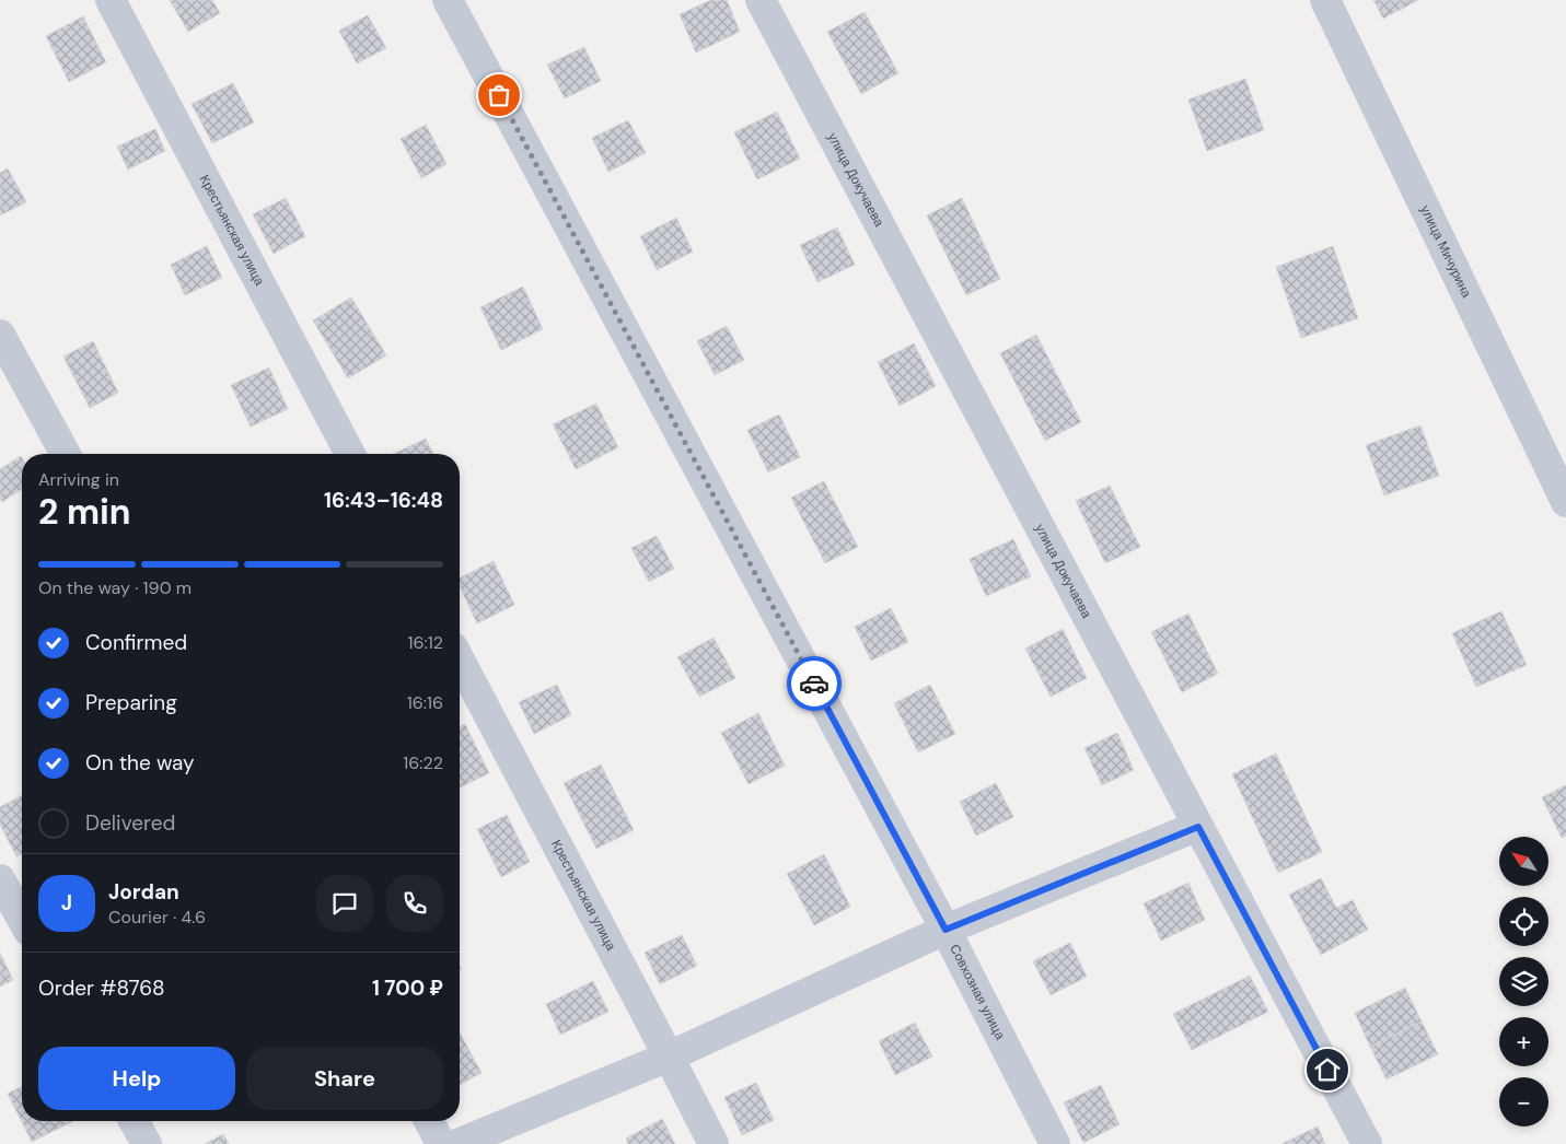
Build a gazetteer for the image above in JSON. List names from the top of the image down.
{
  "streets": {
    "street": [
      "улица Докучаева",
      "Крестьянская улица",
      "улица Мичурина",
      "Совхозная улица"
    ]
  },
  "north": "top left",
  "page": {
    "heading": ["2 min", "Arriving in", "16:43–16:48"],
    "panel": [
      "Jordan",
      "Courier · 4.6",
      "Order #8768",
      "1 700 ₽"
    ],
    "bar": "On the way · 190 m",
    "list": [
      ["Confirmed", "16:12"],
      ["Preparing", "16:16"],
      ["On the way", "16:22"],
      "Delivered"
    ],
    "map_buttons": ["+", "−"],
    "round": "J",
    "buttons": ["Help", "Share"]
  }
}
